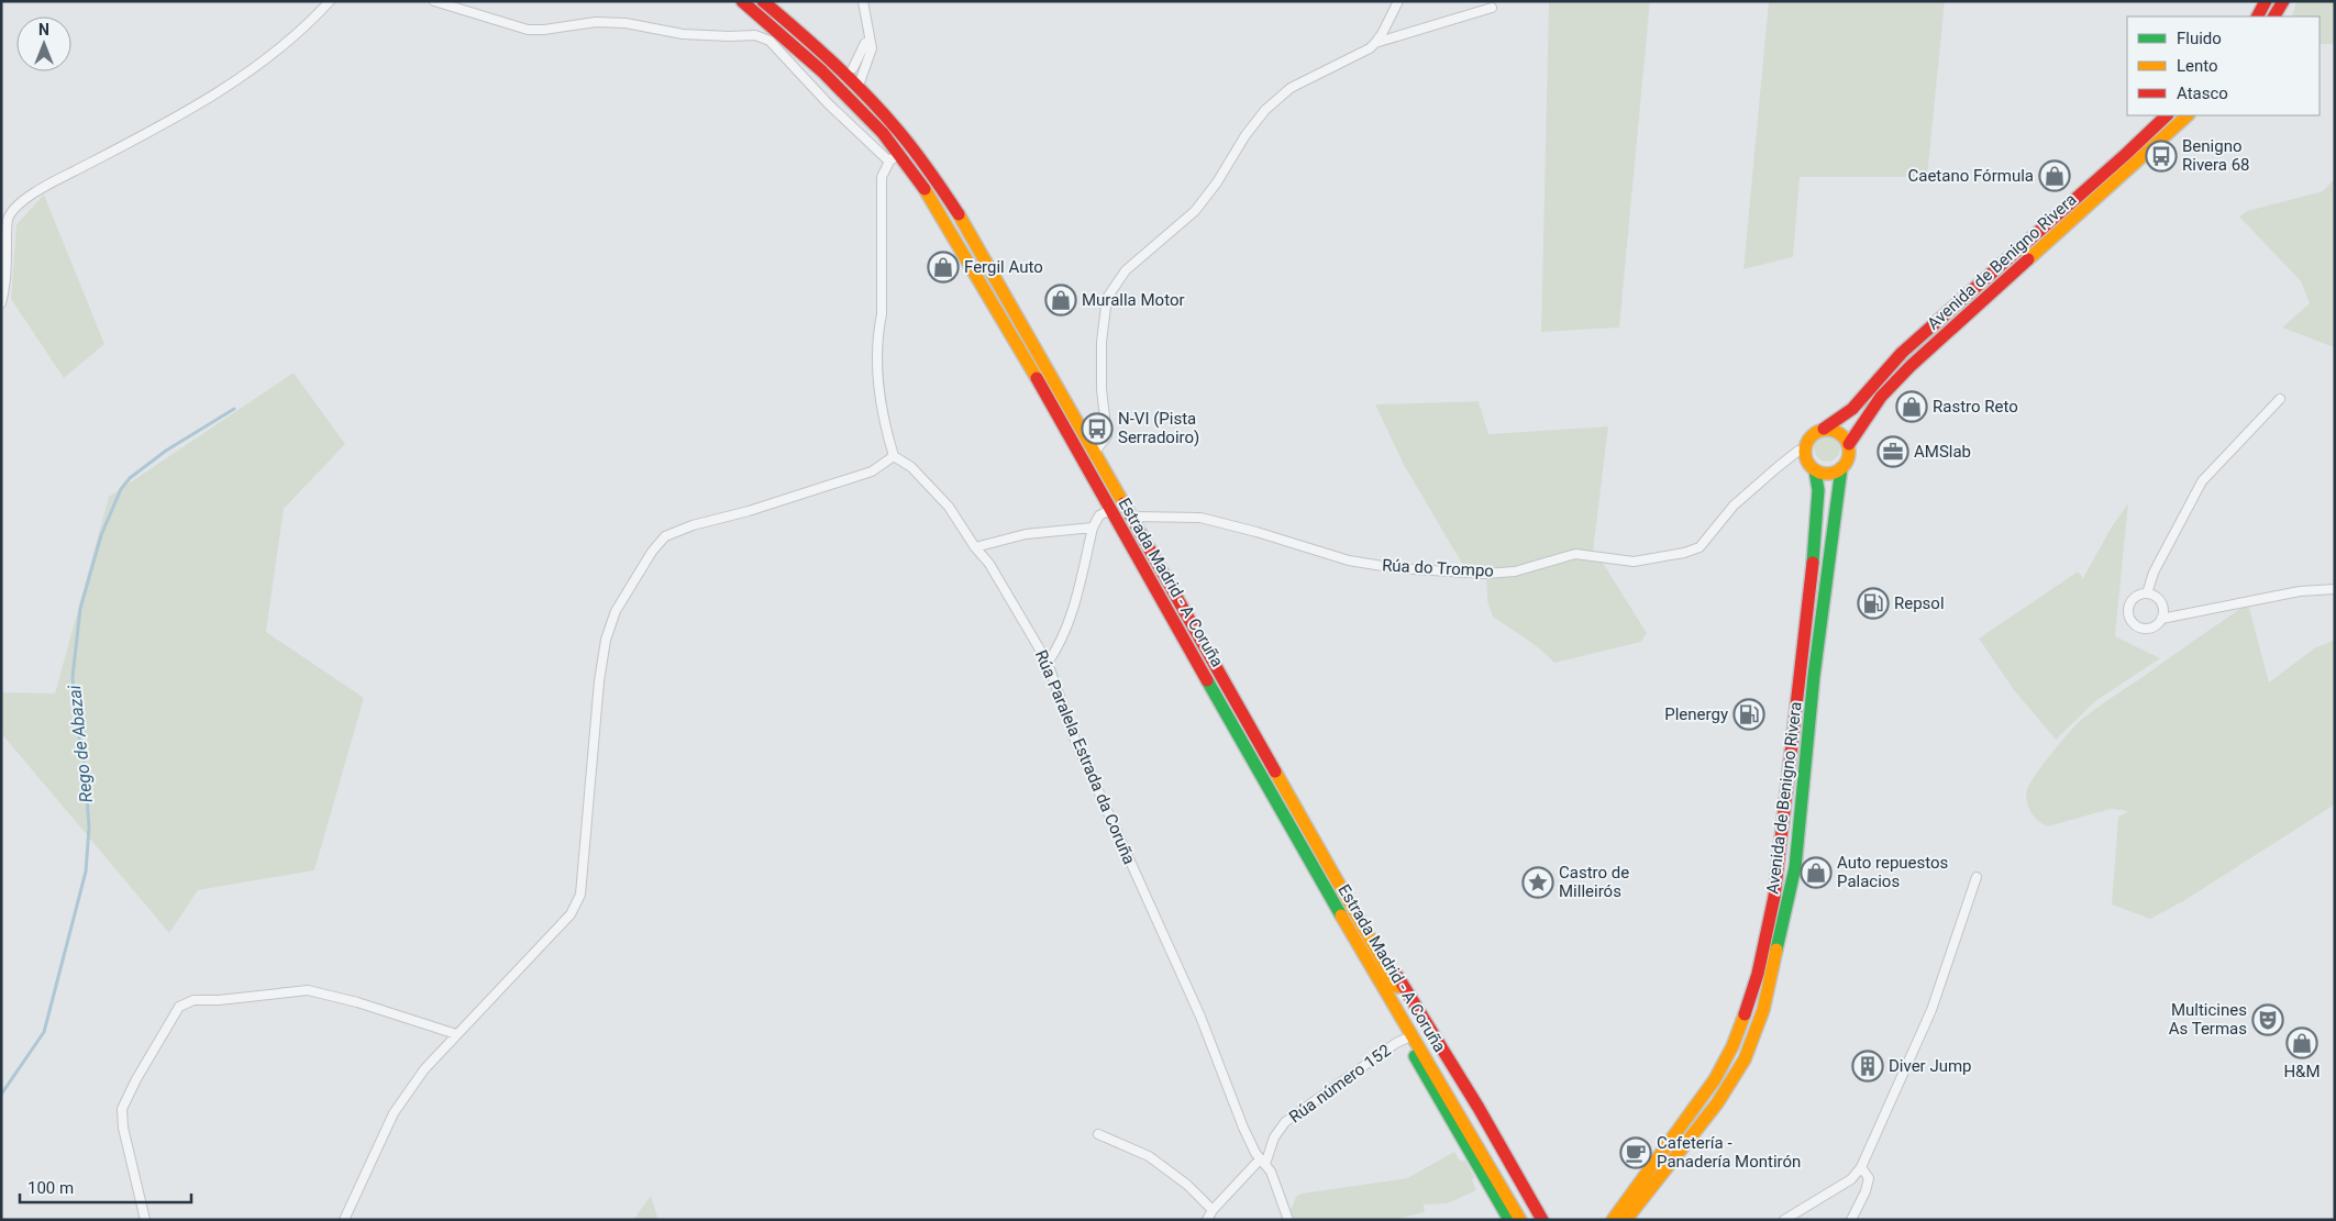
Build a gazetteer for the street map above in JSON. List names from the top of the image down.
{
  "streets": {
    "main road": ["Avenida de Benigno Rivera", "Estrada Madrid - A Coruña"],
    "street": ["Rúa do Trompo", "Rúa Paralela Estrada da Coruña", "Rúa número 152"]
  },
  "crossings": [
    ["Avenida de Benigno Rivera", "Rúa do Trompo"],
    ["Rúa do Trompo", "Estrada Madrid - A Coruña"],
    ["Rúa Paralela Estrada da Coruña", "Rúa número 152"]
  ],
  "water": ["Rego de Abazai"],
  "places": {
    "bus stop": ["Benigno Rivera 68", "N-VI (Pista Serradoiro)"],
    "shop": [
      "Caetano Fórmula",
      "Fergil Auto",
      "Muralla Motor",
      "Rastro Reto",
      "Auto repuestos Palacios",
      "H&M"
    ],
    "office": ["AMSlab"],
    "fuel station": ["Repsol", "Plenergy"],
    "place": ["Castro de Milleirós"],
    "theatre": ["Multicines As Termas"],
    "building": ["Diver Jump"],
    "cafe": ["Cafetería - Panadería Montirón"]
  },
  "legend": ["Fluido", "Lento", "Atasco"],
  "scale_bar": "100 m",
  "north": "top"
}
